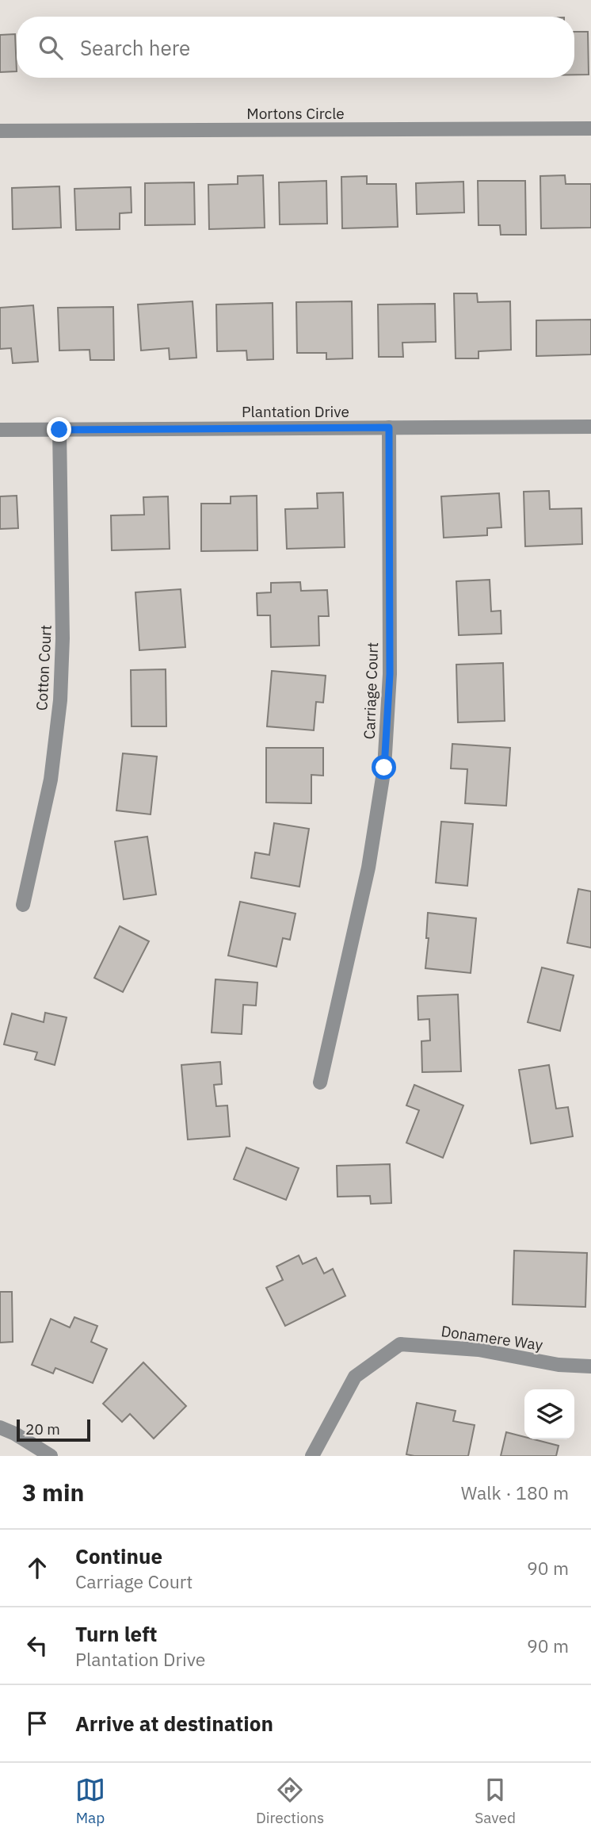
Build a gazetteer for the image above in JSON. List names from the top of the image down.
{
  "streets": {
    "street": [
      "Mortons Circle",
      "Plantation Drive",
      "Cotton Court",
      "Carriage Court",
      "Donamere Way"
    ]
  },
  "crossings": [
    ["Plantation Drive", "Cotton Court"],
    ["Plantation Drive", "Carriage Court"]
  ],
  "scale_bar": "20 m",
  "page": {
    "search": "Search here",
    "scale": "20 m",
    "heading": ["3 min", "Walk · 180 m"],
    "list": [
      ["Continue", "Carriage Court", "90 m"],
      ["Turn left", "Plantation Drive", "90 m"],
      "Arrive at destination"
    ],
    "nav": ["Map", "Directions", "Saved"]
  }
}
